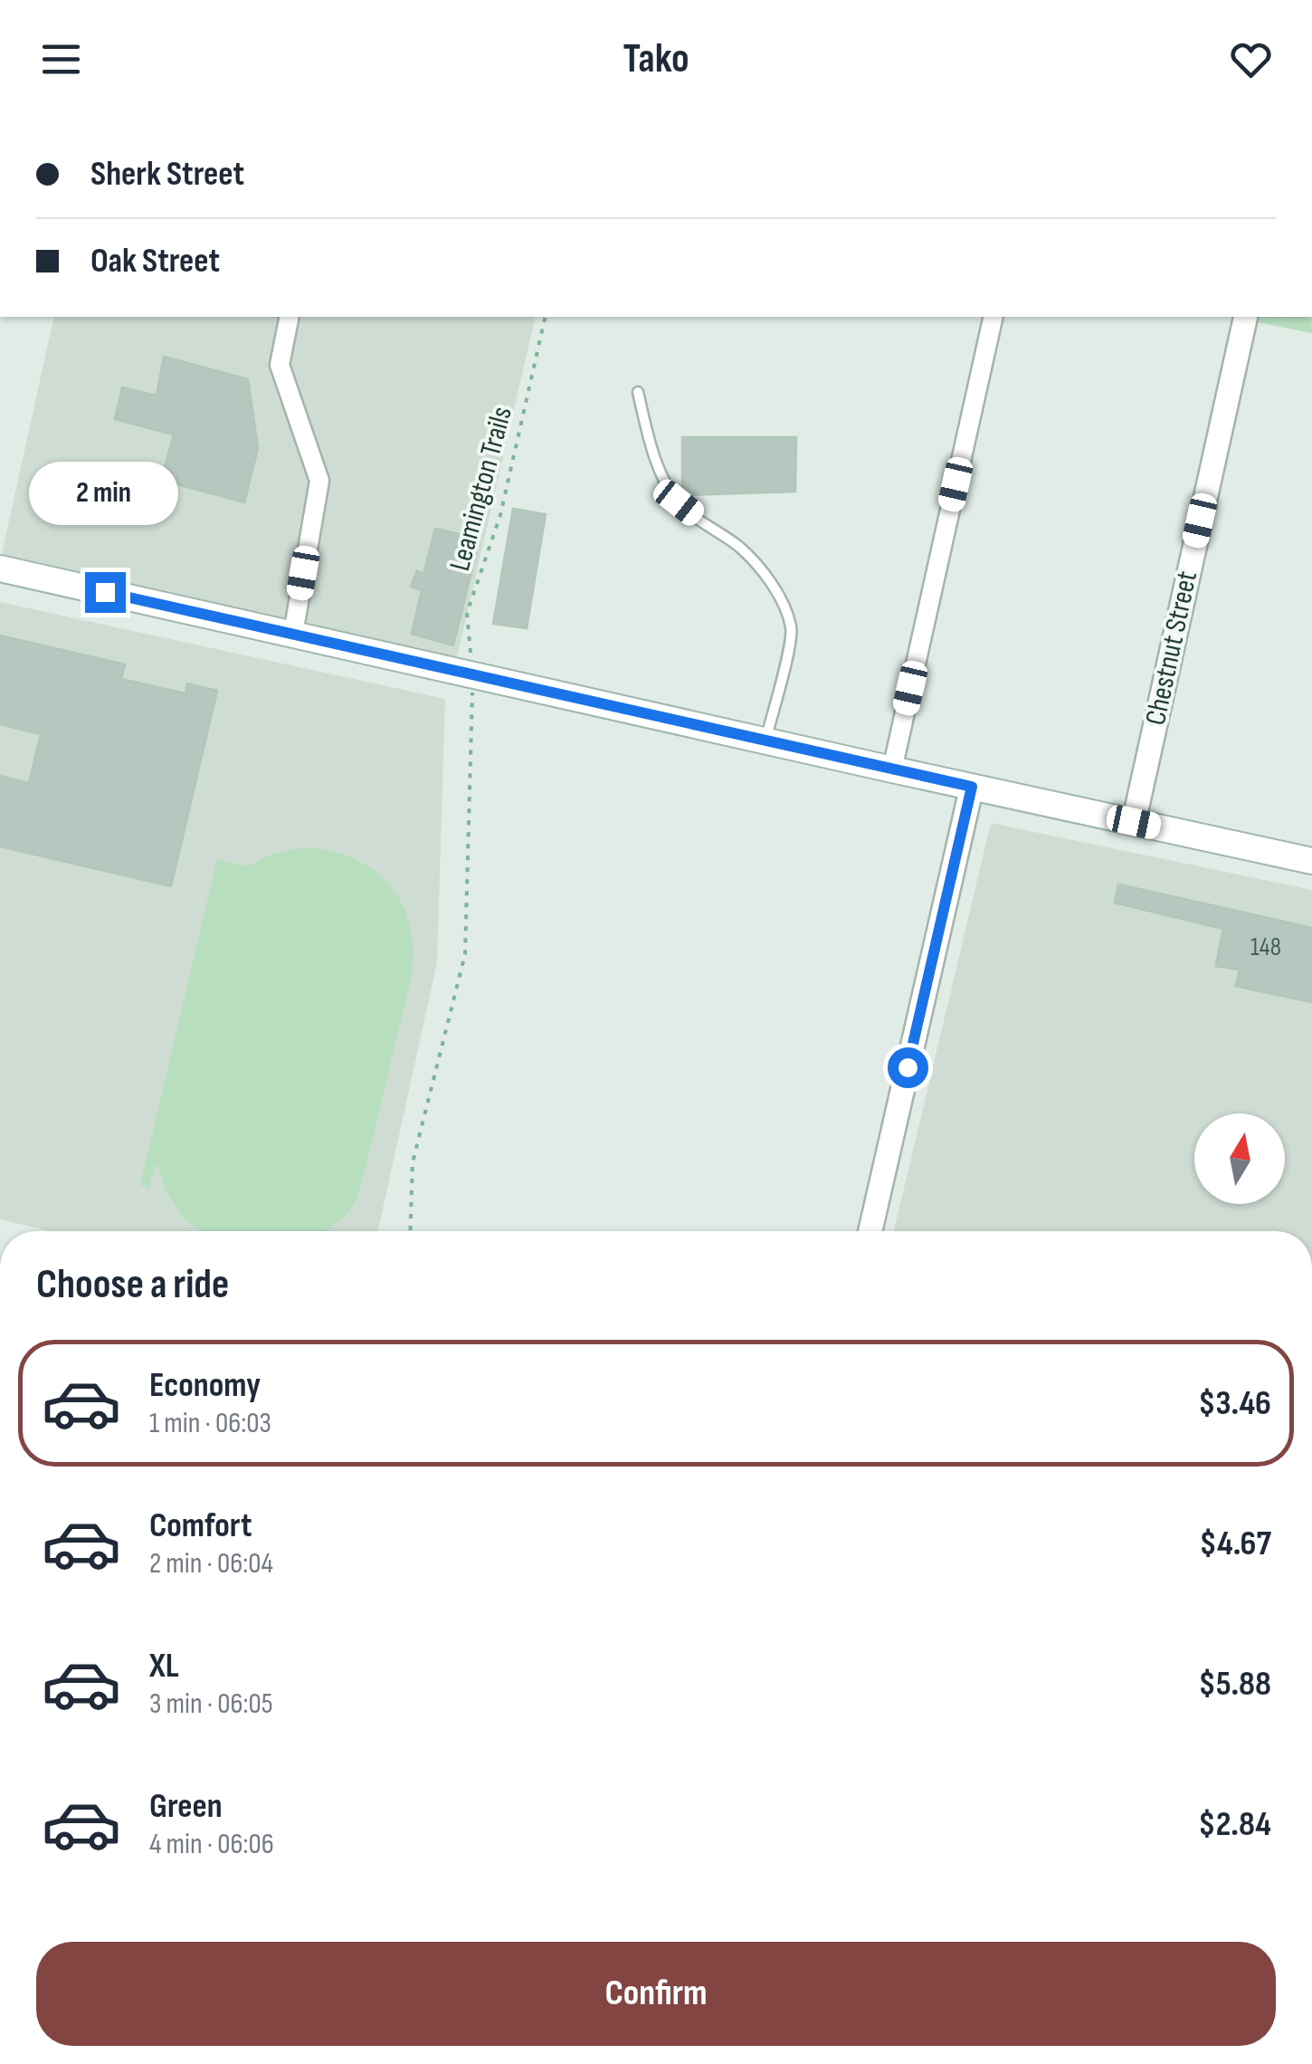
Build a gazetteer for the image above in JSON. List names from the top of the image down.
{
  "streets": {
    "street": ["Chestnut Street"],
    "path": ["Leamington Trails"]
  },
  "house_numbers": ["148"],
  "north": "top",
  "page": {
    "header": "Tako",
    "banner": ["Sherk Street", "Oak Street"],
    "bubble": "2 min",
    "heading": "Choose a ride",
    "list": [
      {
        "name": "Economy",
        "note": "1 min · 06:03",
        "value": "$3.46"
      },
      {
        "name": "Comfort",
        "note": "2 min · 06:04",
        "value": "$4.67"
      },
      {
        "name": "XL",
        "note": "3 min · 06:05",
        "value": "$5.88"
      },
      {
        "name": "Green",
        "note": "4 min · 06:06",
        "value": "$2.84"
      }
    ],
    "buttons": "Confirm"
  }
}
